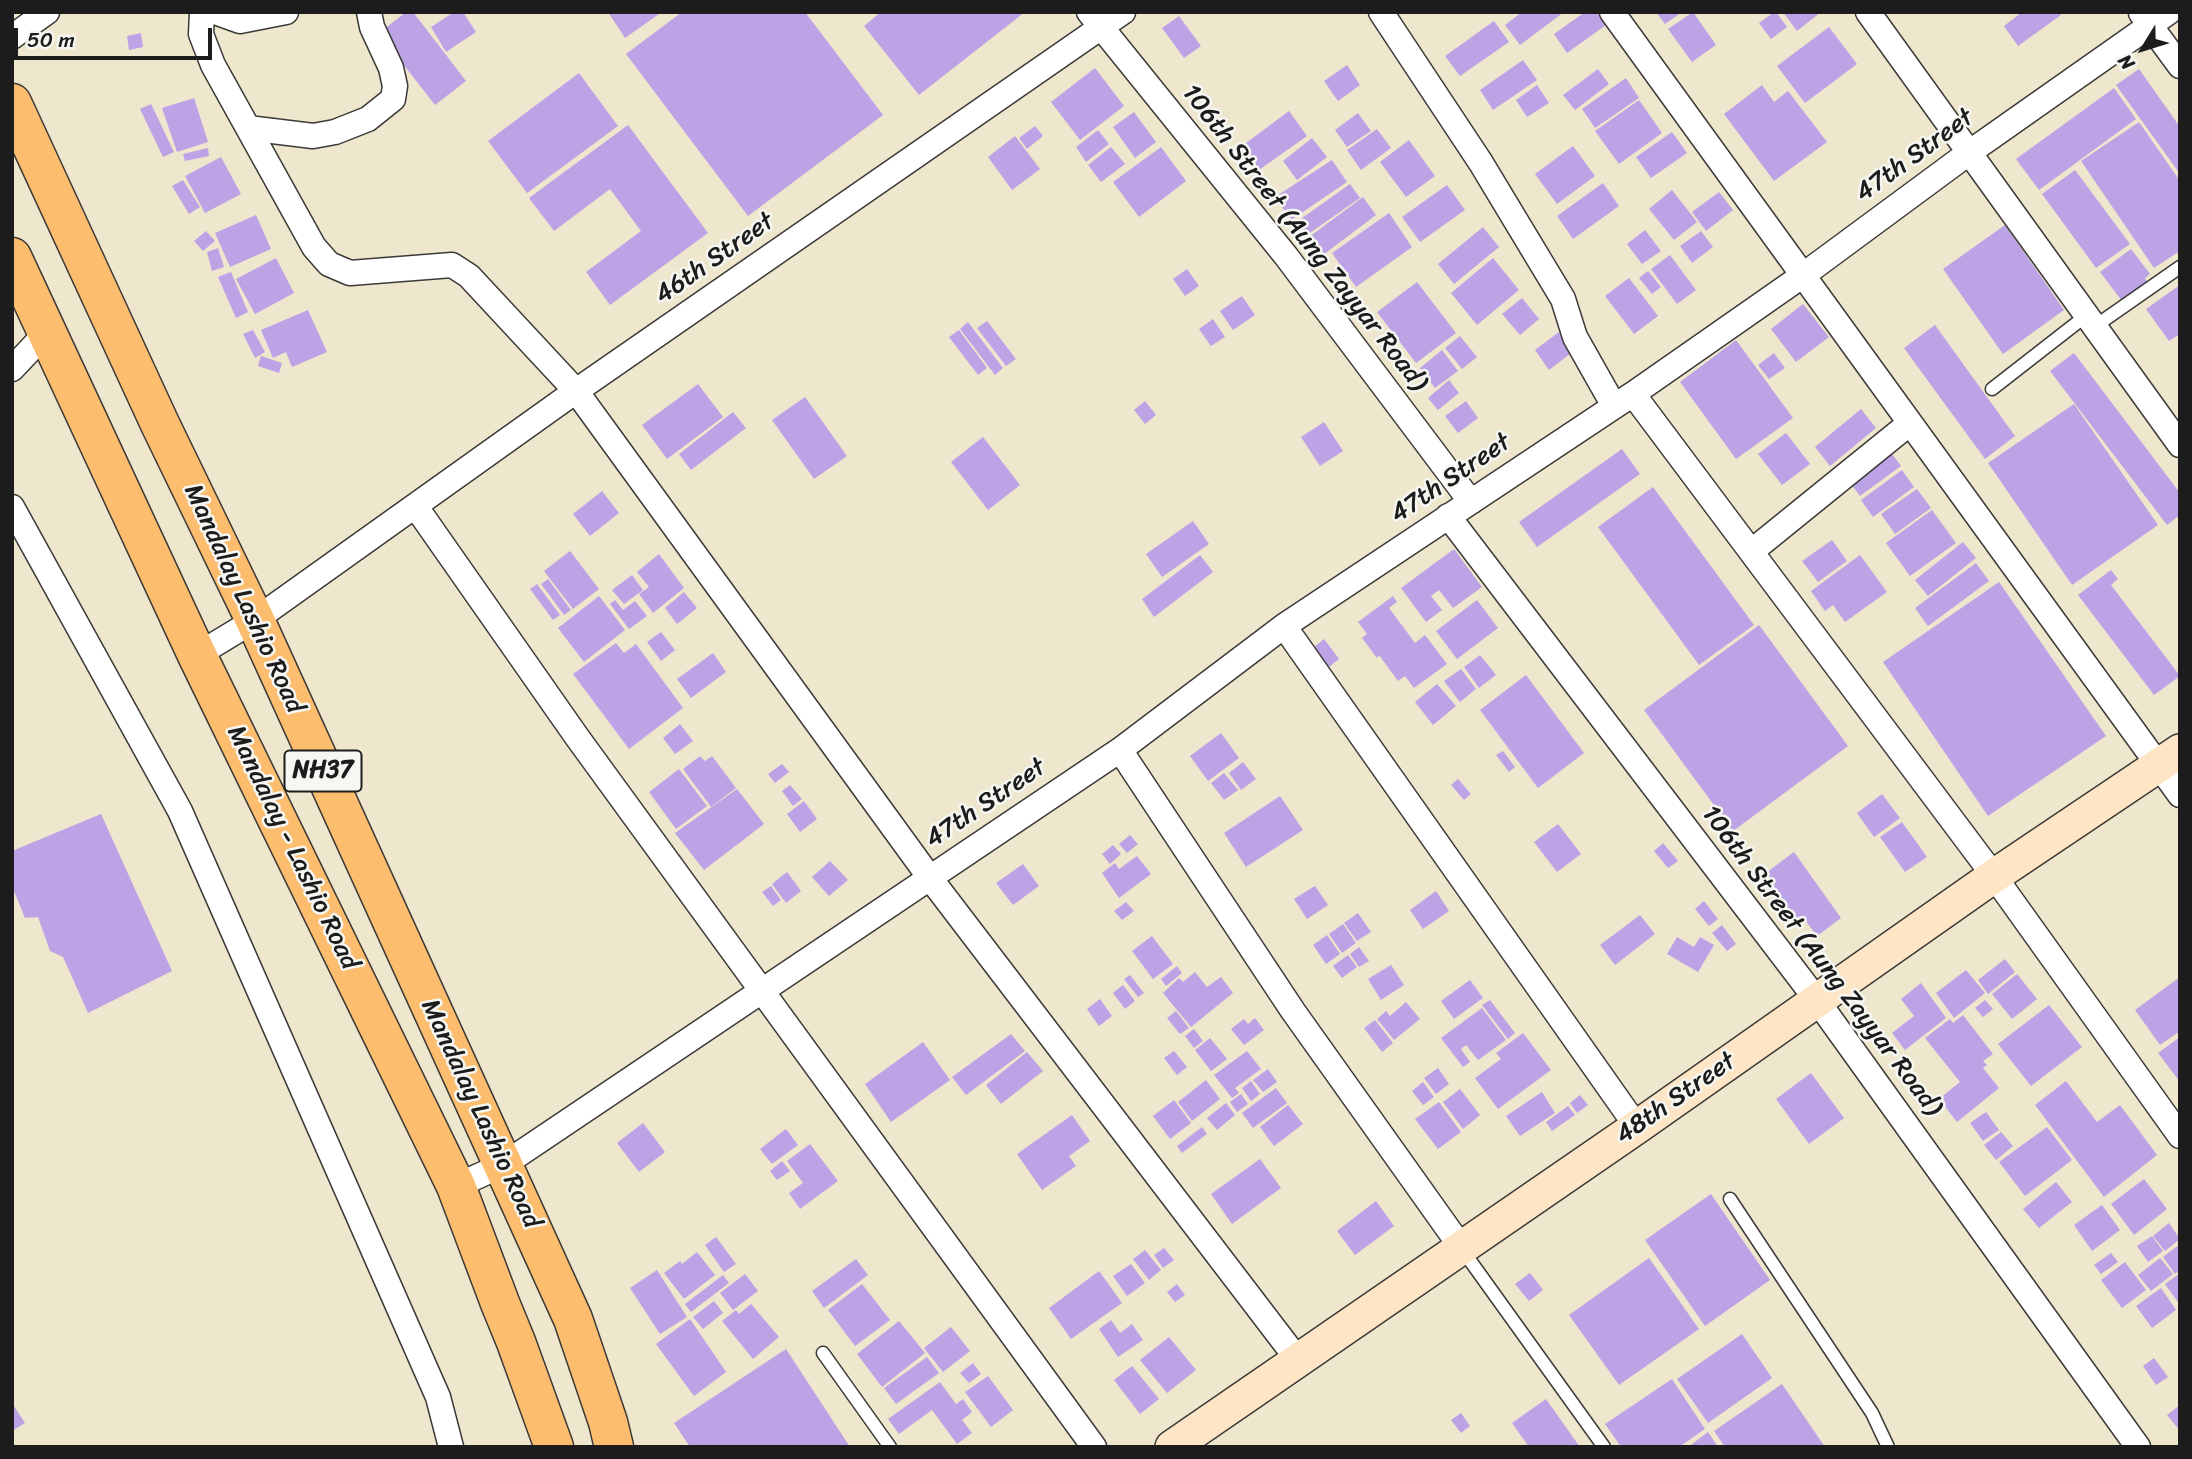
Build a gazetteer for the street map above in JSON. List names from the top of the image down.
{
  "streets": {
    "highway": ["Mandalay Lashio Road", "NH37", "Mandalay - Lashio Road"],
    "main road": ["48th Street"],
    "street": ["47th Street", "106th Street (Aung Zayyar Road)", "46th Street"]
  },
  "crossings": [
    ["47th Street", "106th Street (Aung Zayyar Road)"],
    ["47th Street", "Mandalay Lashio Road"],
    ["47th Street", "Mandalay - Lashio Road"],
    ["106th Street (Aung Zayyar Road)", "46th Street"],
    ["106th Street (Aung Zayyar Road)", "48th Street"],
    ["46th Street", "Mandalay Lashio Road"],
    ["46th Street", "Mandalay - Lashio Road"]
  ],
  "scale_bar": "50 m",
  "north": "bottom left"
}
